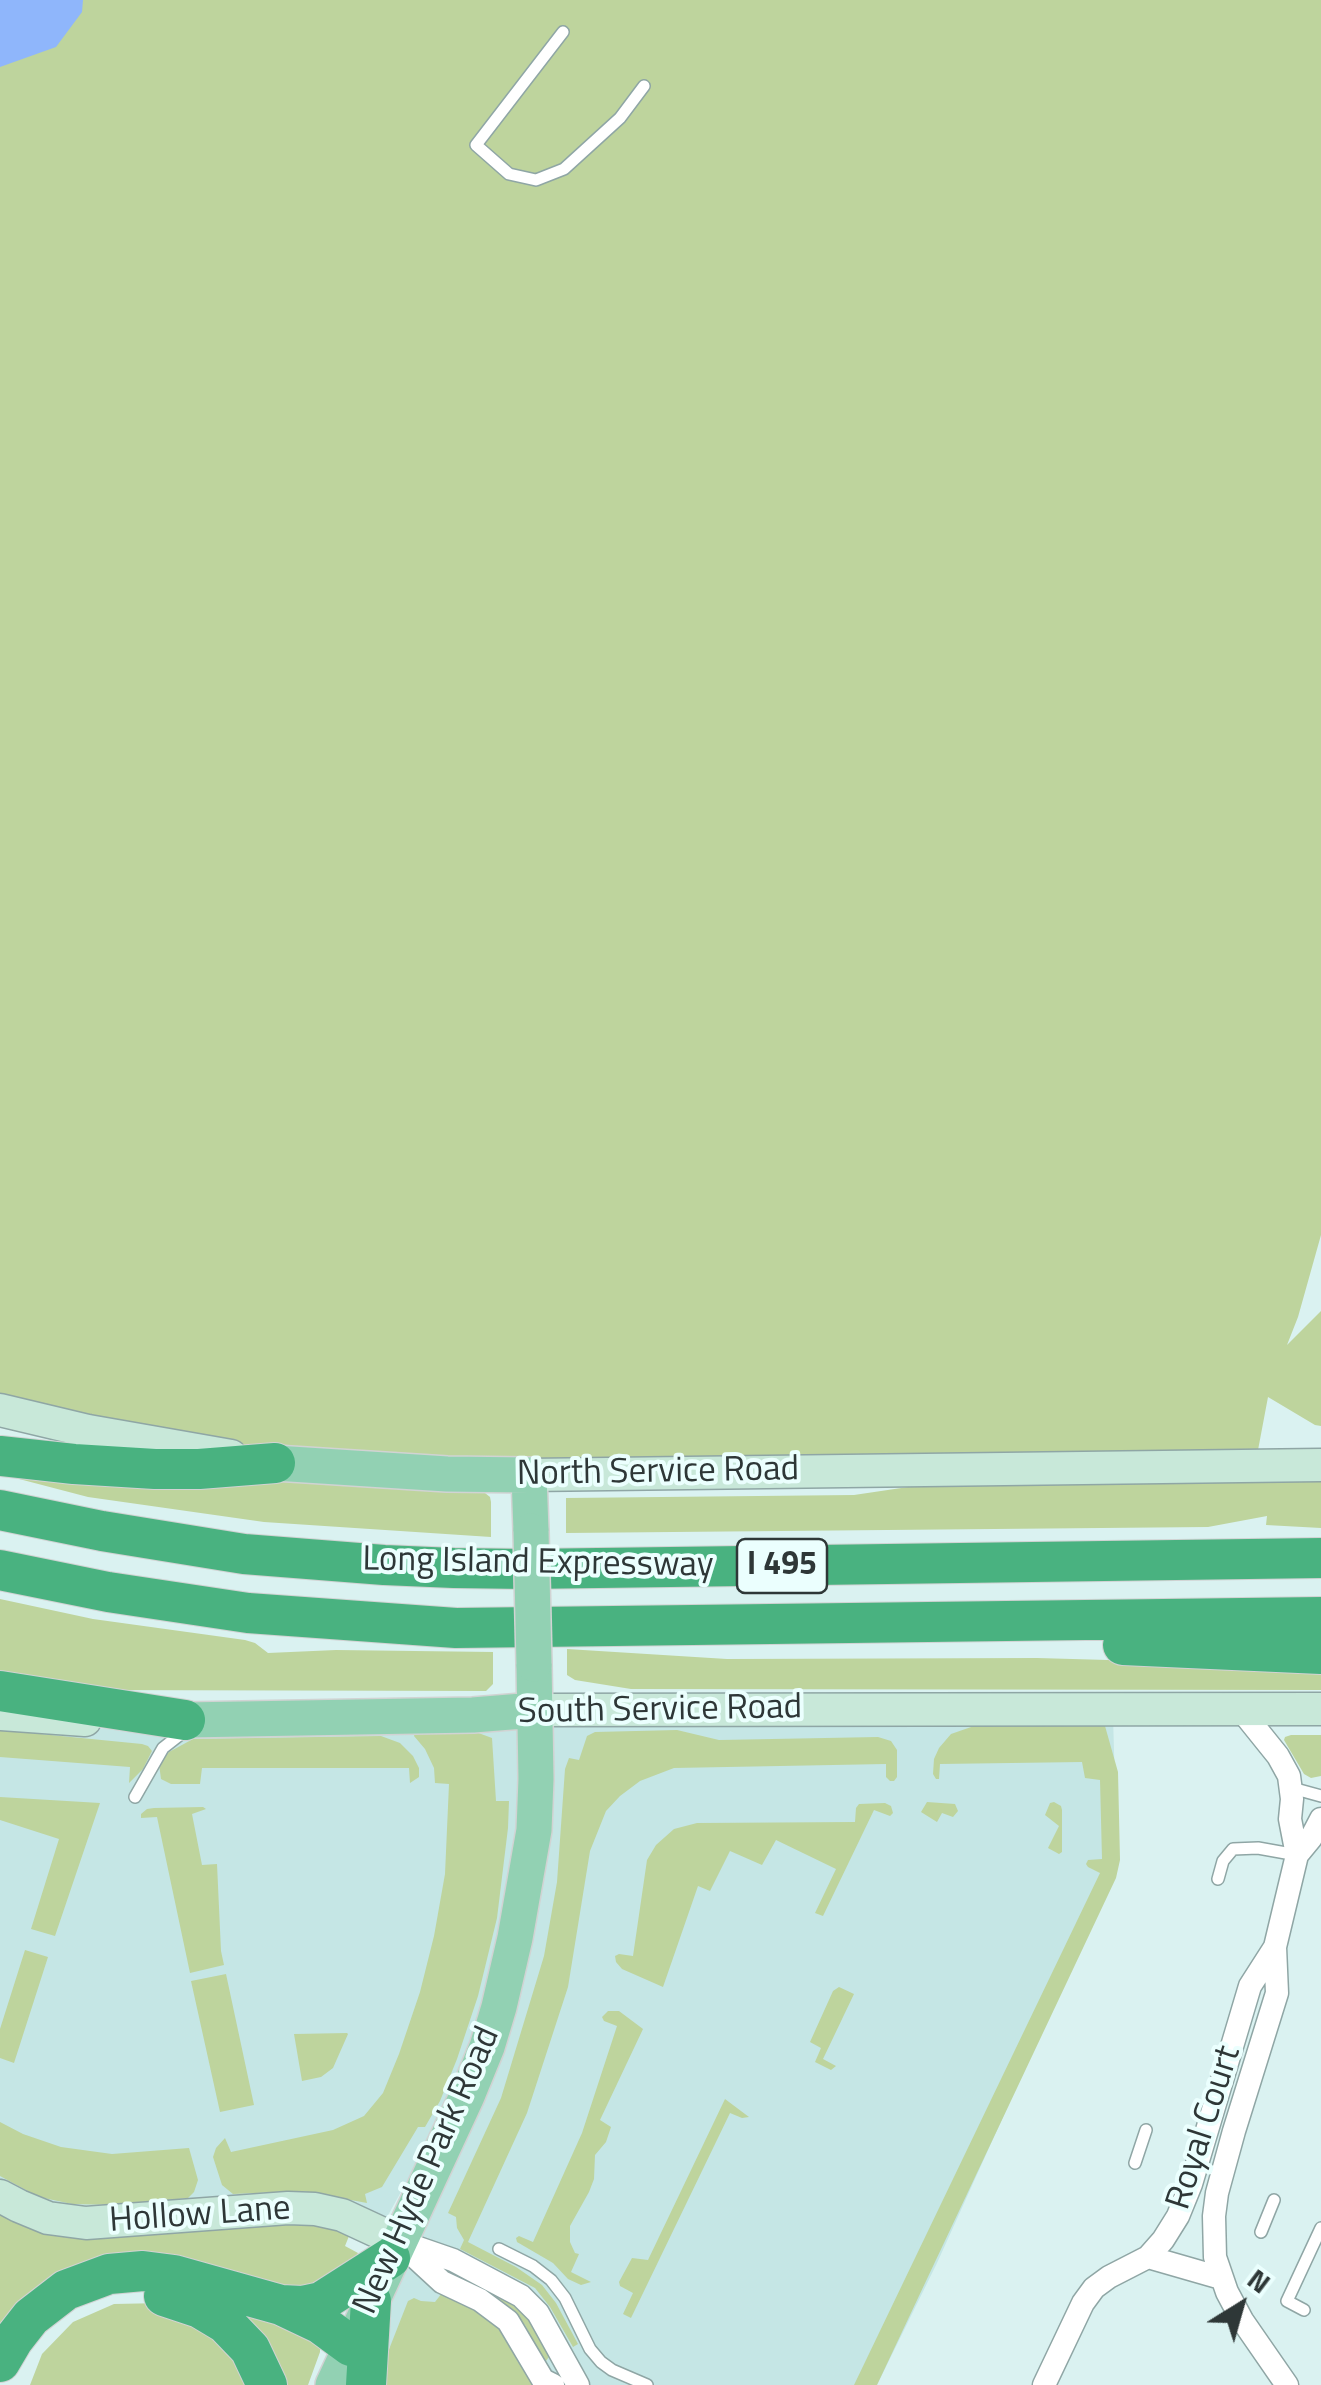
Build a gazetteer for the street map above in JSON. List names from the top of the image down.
{
  "streets": {
    "highway": ["Long Island Expressway", "I 495"],
    "main road": [
      "North Service Road",
      "South Service Road",
      "New Hyde Park Road",
      "Hollow Lane"
    ],
    "street": ["Royal Court"]
  },
  "crossings": [
    ["North Service Road", "New Hyde Park Road"],
    ["South Service Road", "New Hyde Park Road"],
    ["New Hyde Park Road", "Hollow Lane"]
  ],
  "north": "top right"
}
